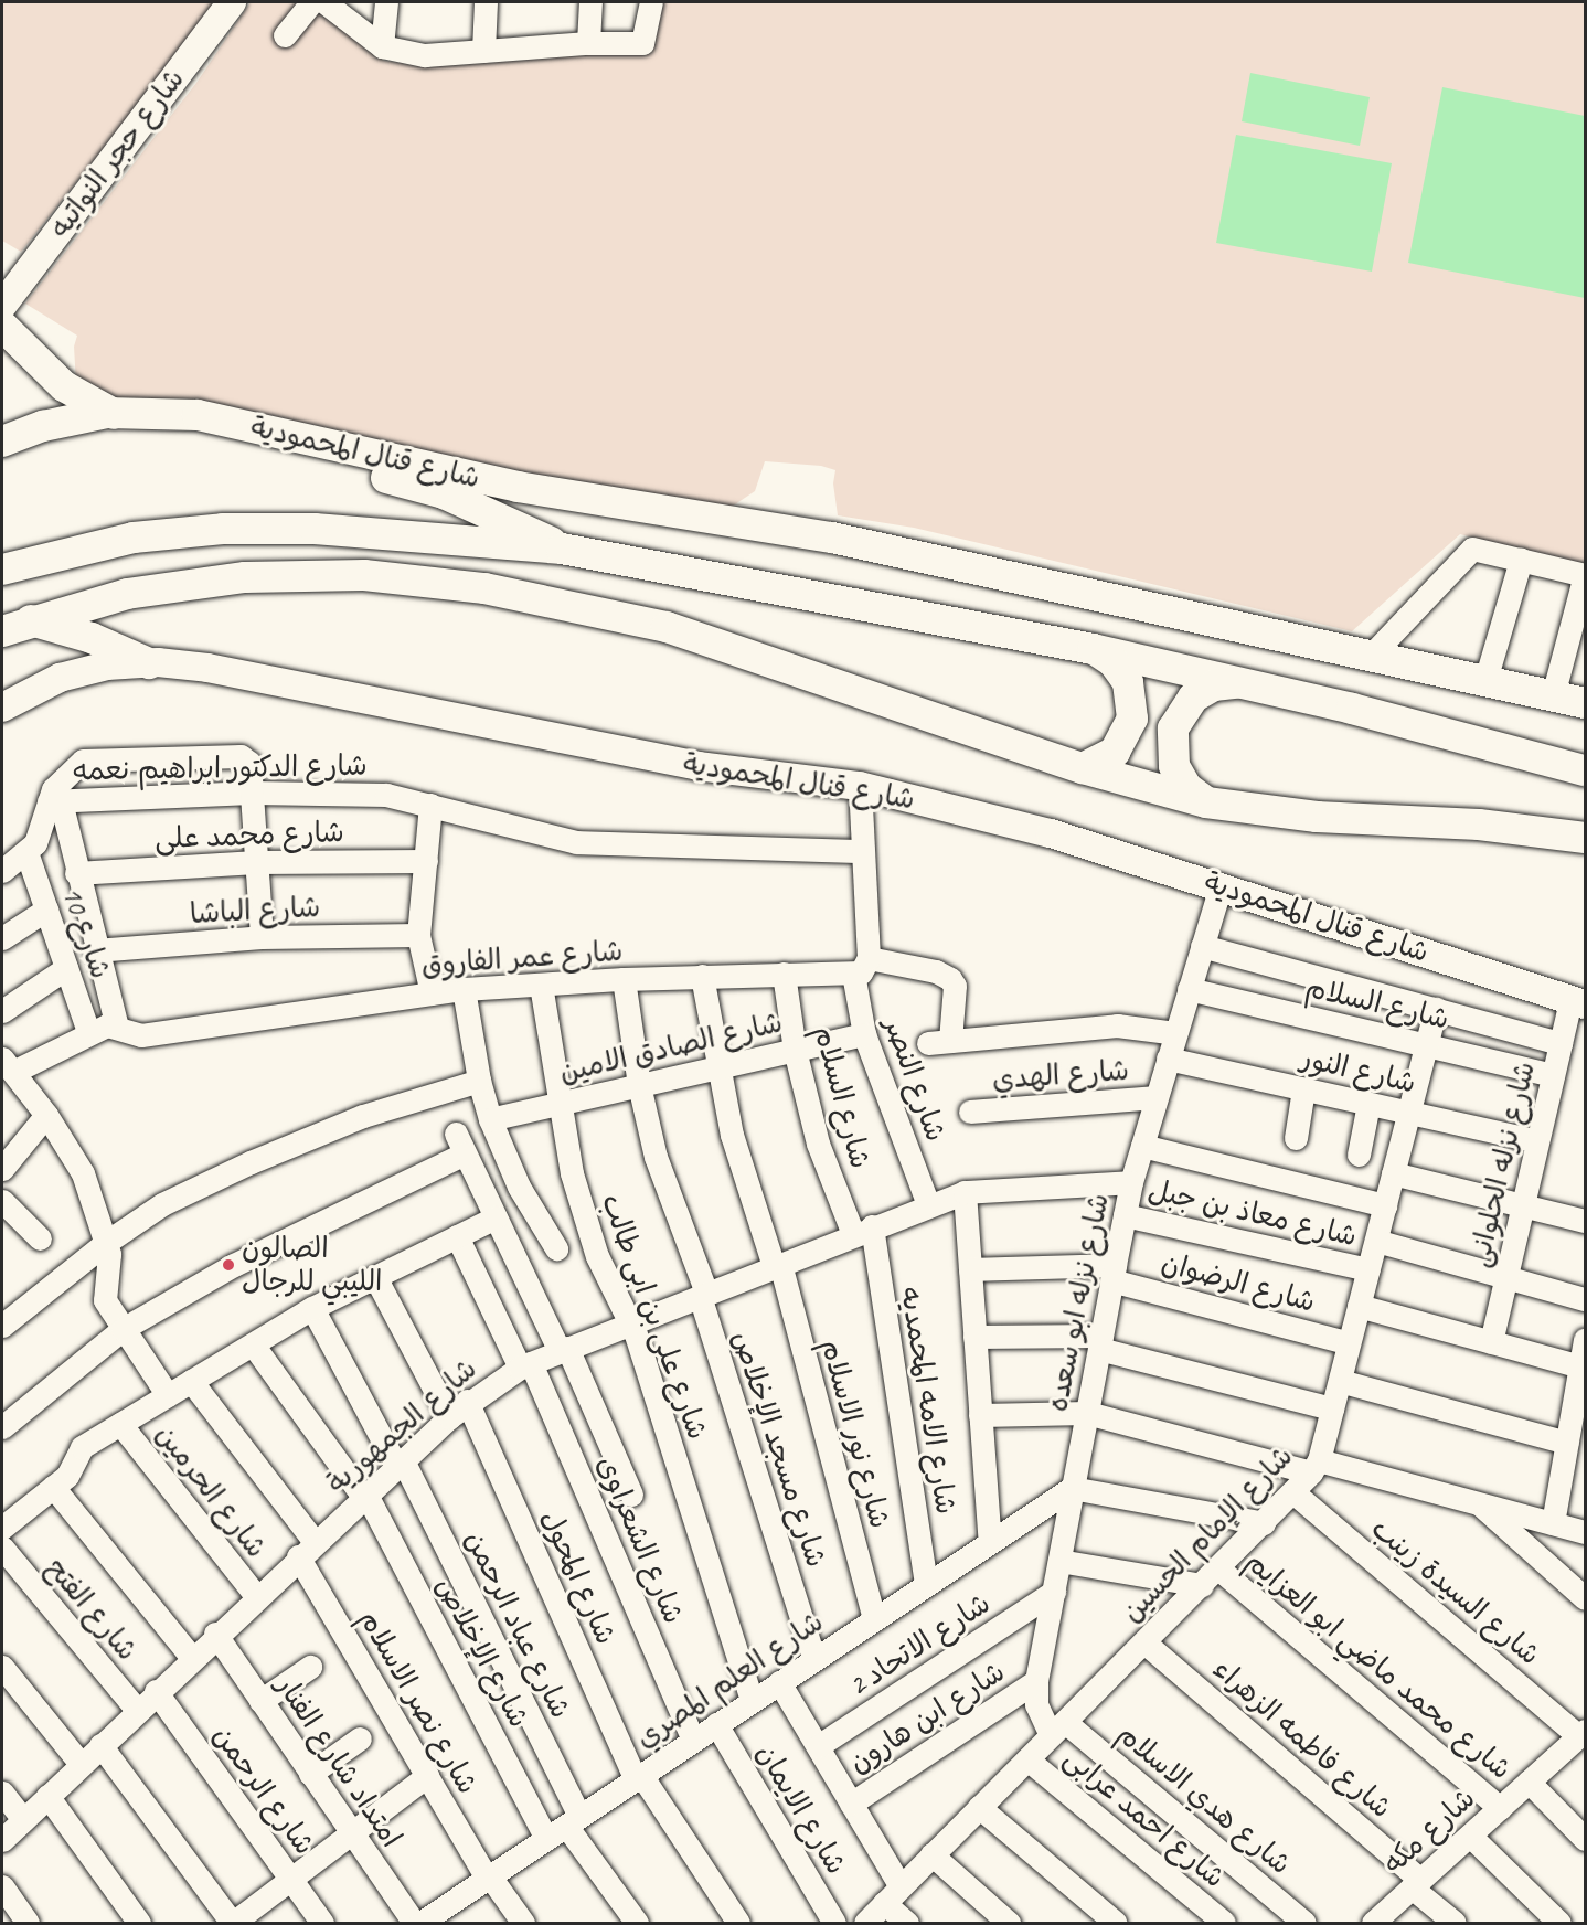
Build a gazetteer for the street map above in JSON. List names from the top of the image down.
{
  "streets": {
    "main road": ["شارع قنال المحمودية"],
    "street": [
      "شارع حجر النواتيه",
      "شارع الدكتور ابراهيم نعمه",
      "شارع محمد على",
      "شارع الباشا",
      "شارع 10",
      "شارع عمر الفاروق",
      "شارع السلام",
      "شارع الصادق الامين",
      "شارع النور",
      "شارع الهدي",
      "شارع النصر",
      "شارع نزله الحلوانى",
      "شارع معاذ بن جبل",
      "شارع الرضوان",
      "شارع نزله ابو سعده",
      "شارع على بن ابى طالب",
      "شارع الامه المحمديه",
      "شارع الجمهورية",
      "شارع نور الاسلام",
      "شارع مسجد الإخلاص",
      "شارع الحرمين",
      "شارع الإمام الحسين",
      "شارع الشعراوى",
      "شارع المحول",
      "شارع السيدة زينب",
      "شارع الفتح",
      "شارع عباد الرحمن",
      "شارع الاتحاد 2",
      "شارع الإخلاص",
      "شارع محمد ماضي ابو العزايم",
      "شارع العلم المصري",
      "شارع نصر الاسلام",
      "شارع ابن هارون",
      "شارع فاطمه الزهراء",
      "امتداد شارع الفنار",
      "شارع الرحمن",
      "شارع هدي الاسلام",
      "شارع الايمان",
      "شارع احمد عرابى",
      "شارع مكه"
    ]
  },
  "crossings": [
    ["شارع قنال المحمودية", "شارع نزله الحلوانى"],
    ["شارع قنال المحمودية", "شارع نزله ابو سعده"],
    ["شارع 10", "شارع عمر الفاروق"],
    ["شارع عمر الفاروق", "شارع السلام"],
    ["شارع عمر الفاروق", "شارع النصر"],
    ["شارع عمر الفاروق", "شارع نزله ابو سعده"],
    ["شارع عمر الفاروق", "شارع على بن ابى طالب"],
    ["شارع عمر الفاروق", "شارع نور الاسلام"],
    ["شارع عمر الفاروق", "شارع مسجد الإخلاص"],
    ["شارع السلام", "شارع الصادق الامين"],
    ["شارع السلام", "شارع نزله الحلوانى"],
    ["شارع السلام", "شارع نزله ابو سعده"],
    ["شارع السلام", "شارع الامه المحمديه"],
    ["شارع السلام", "شارع الجمهورية"],
    ["شارع السلام", "شارع الإمام الحسين"],
    ["شارع الصادق الامين", "شارع النصر"],
    ["شارع الصادق الامين", "شارع على بن ابى طالب"],
    ["شارع الصادق الامين", "شارع نور الاسلام"],
    ["شارع الصادق الامين", "شارع مسجد الإخلاص"],
    ["شارع النور", "شارع نزله الحلوانى"],
    ["شارع النور", "شارع نزله ابو سعده"],
    ["شارع النور", "شارع الإمام الحسين"],
    ["شارع الهدي", "شارع نزله ابو سعده"],
    ["شارع النصر", "شارع الجمهورية"],
    ["شارع معاذ بن جبل", "شارع نزله ابو سعده"],
    ["شارع معاذ بن جبل", "شارع الإمام الحسين"],
    ["شارع الرضوان", "شارع نزله ابو سعده"],
    ["شارع الرضوان", "شارع الإمام الحسين"],
    ["شارع نزله ابو سعده", "شارع الجمهورية"],
    ["شارع نزله ابو سعده", "شارع الإمام الحسين"],
    ["شارع نزله ابو سعده", "شارع الاتحاد 2"],
    ["شارع نزله ابو سعده", "شارع العلم المصري"],
    ["شارع نزله ابو سعده", "شارع ابن هارون"],
    ["شارع نزله ابو سعده", "شارع هدي الاسلام"],
    ["شارع على بن ابى طالب", "شارع الجمهورية"],
    ["شارع على بن ابى طالب", "شارع العلم المصري"],
    ["شارع الامه المحمديه", "شارع الجمهورية"],
    ["شارع الامه المحمديه", "شارع العلم المصري"],
    ["شارع الجمهورية", "شارع نور الاسلام"],
    ["شارع الجمهورية", "شارع مسجد الإخلاص"],
    ["شارع الجمهورية", "شارع الحرمين"],
    ["شارع الجمهورية", "شارع الشعراوى"],
    ["شارع الجمهورية", "شارع المحول"],
    ["شارع الجمهورية", "شارع الفتح"],
    ["شارع الجمهورية", "شارع عباد الرحمن"],
    ["شارع الجمهورية", "شارع الإخلاص"],
    ["شارع الجمهورية", "شارع نصر الاسلام"],
    ["شارع الجمهورية", "امتداد شارع الفنار"],
    ["شارع الجمهورية", "شارع الرحمن"],
    ["شارع نور الاسلام", "شارع العلم المصري"],
    ["شارع مسجد الإخلاص", "شارع العلم المصري"],
    ["شارع الإمام الحسين", "شارع السيدة زينب"],
    ["شارع الإمام الحسين", "شارع محمد ماضي ابو العزايم"],
    ["شارع الإمام الحسين", "شارع فاطمه الزهراء"],
    ["شارع الإمام الحسين", "شارع هدي الاسلام"],
    ["شارع الإمام الحسين", "شارع احمد عرابى"],
    ["شارع الشعراوى", "شارع العلم المصري"],
    ["شارع المحول", "شارع العلم المصري"],
    ["شارع السيدة زينب", "شارع مكه"],
    ["شارع عباد الرحمن", "شارع العلم المصري"],
    ["شارع الإخلاص", "شارع العلم المصري"],
    ["شارع محمد ماضي ابو العزايم", "شارع مكه"],
    ["شارع العلم المصري", "شارع نصر الاسلام"],
    ["شارع العلم المصري", "شارع الايمان"],
    ["شارع فاطمه الزهراء", "شارع مكه"]
  ],
  "places": ["الصالون الليبي للرجال"]
}
